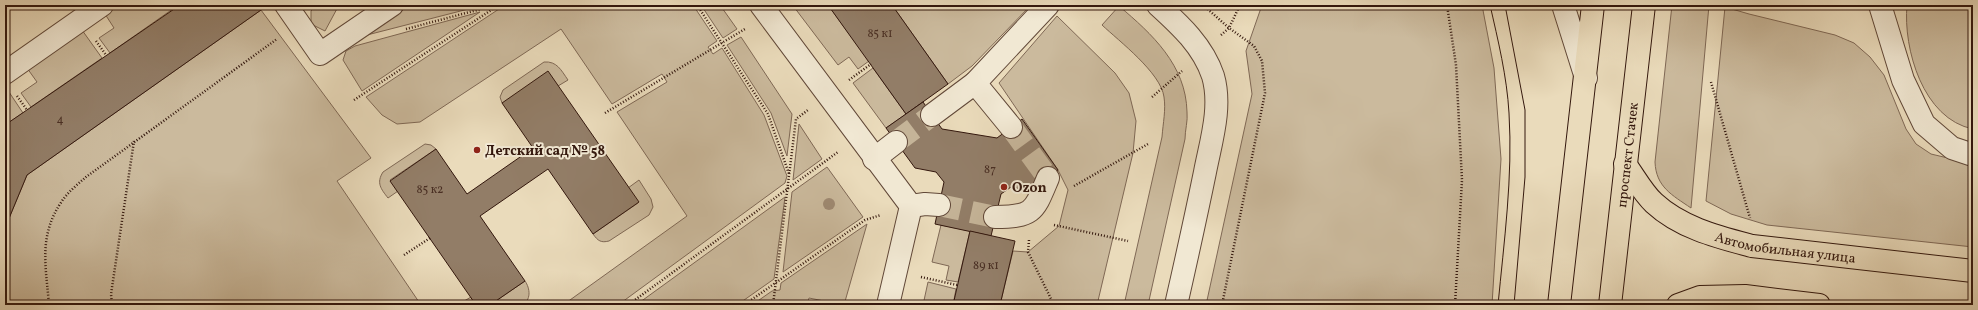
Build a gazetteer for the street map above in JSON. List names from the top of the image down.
{
  "streets": {
    "main road": ["проспект Стачек", "Автомобильная улица"]
  },
  "crossings": [
    ["проспект Стачек", "Автомобильная улица"]
  ],
  "places": ["Детский сад № 58", "Ozon"],
  "house_numbers": [
    "85 к1",
    "4",
    "87",
    "85 к2",
    "89 к1"
  ]
}
